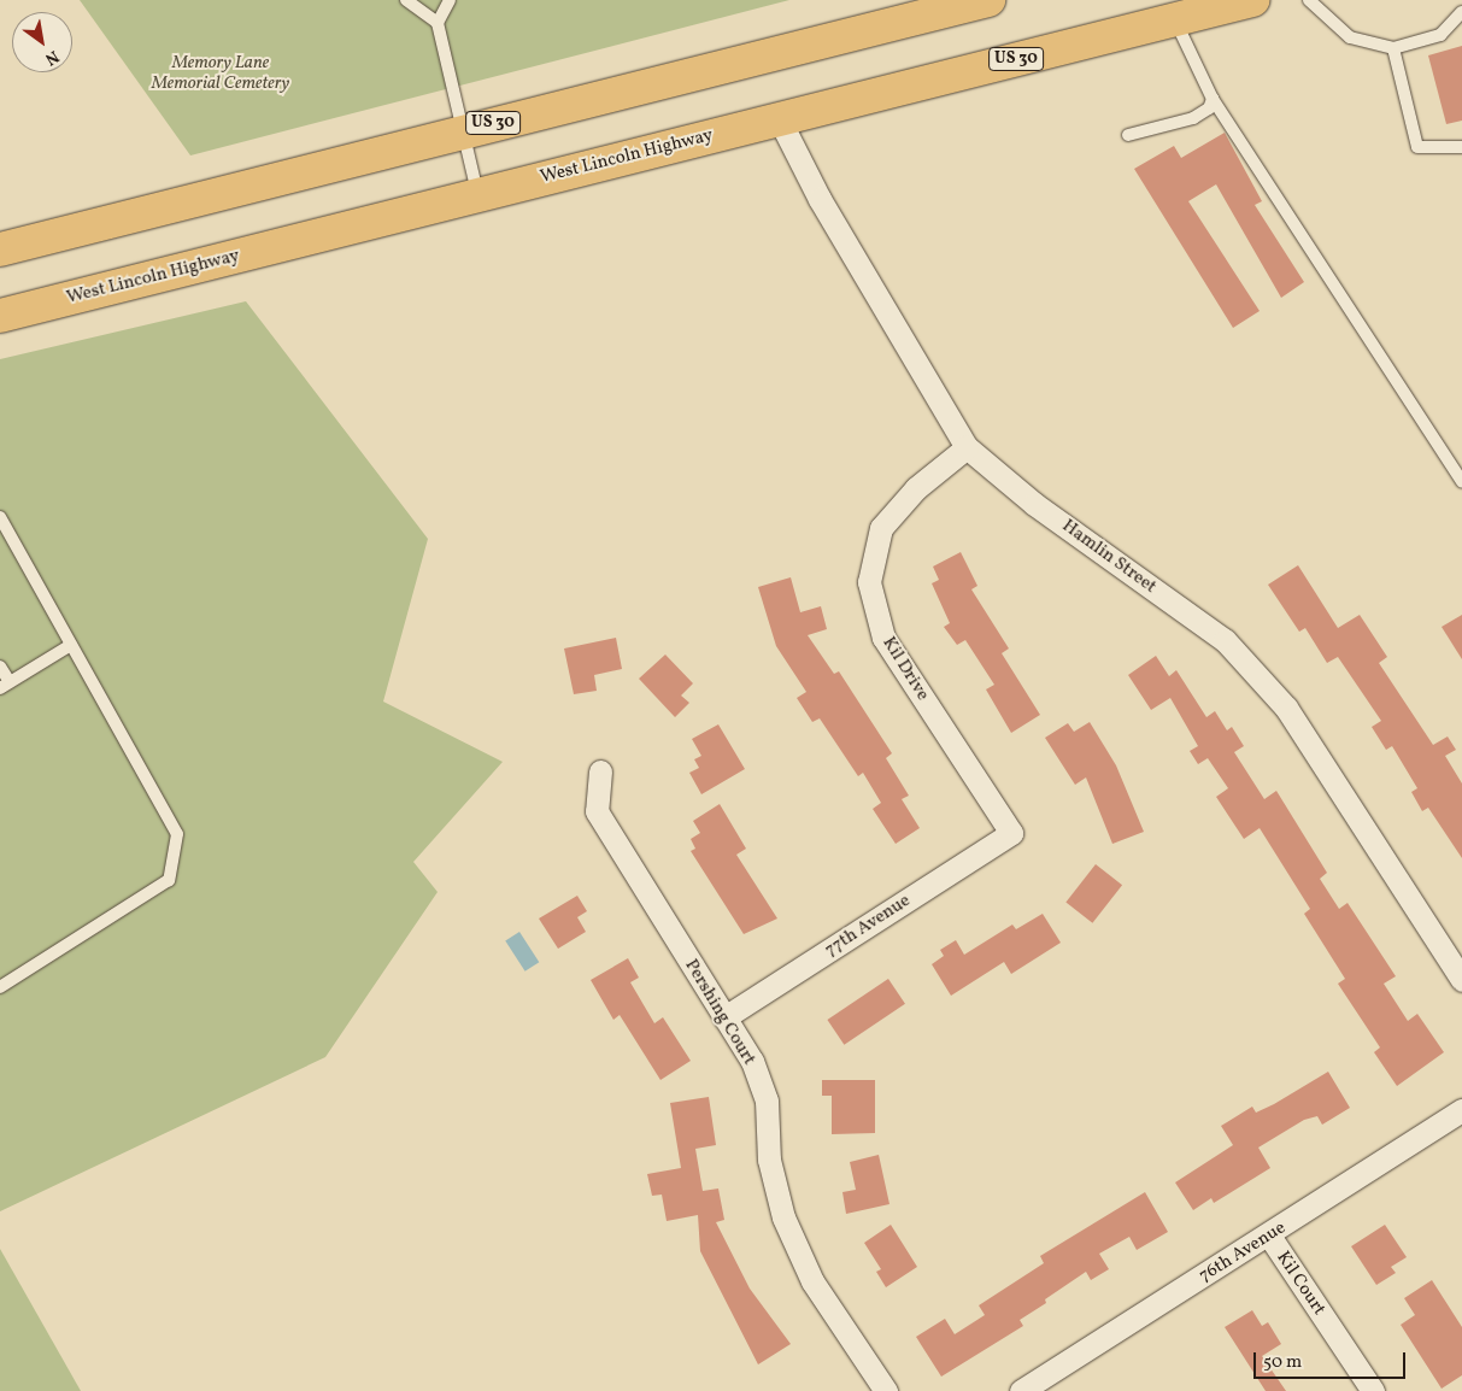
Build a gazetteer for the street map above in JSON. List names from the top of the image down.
{
  "streets": {
    "main road": ["US 30", "West Lincoln Highway"],
    "street": [
      "Hamlin Street",
      "Kil Drive",
      "77th Avenue",
      "Pershing Court",
      "76th Avenue",
      "Kil Court"
    ]
  },
  "crossings": [
    ["West Lincoln Highway", "Hamlin Street"],
    ["Hamlin Street", "Kil Drive"],
    ["Kil Drive", "77th Avenue"],
    ["77th Avenue", "Pershing Court"],
    ["76th Avenue", "Kil Court"]
  ],
  "parks": ["Memory Lane Memorial Cemetery"],
  "scale_bar": "50 m",
  "north": "bottom right"
}
